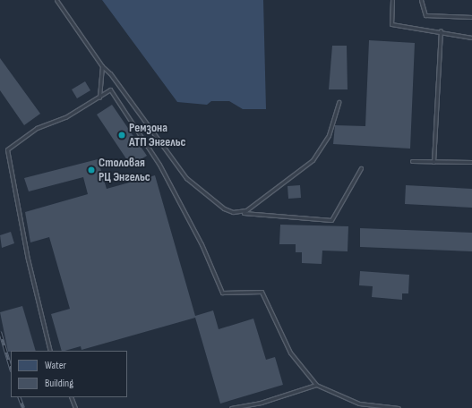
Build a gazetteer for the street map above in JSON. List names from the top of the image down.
{
  "places": ["Ремзона АТП Энгельс", "Столовая РЦ Энгельс"],
  "legend": ["Water", "Building"]
}
